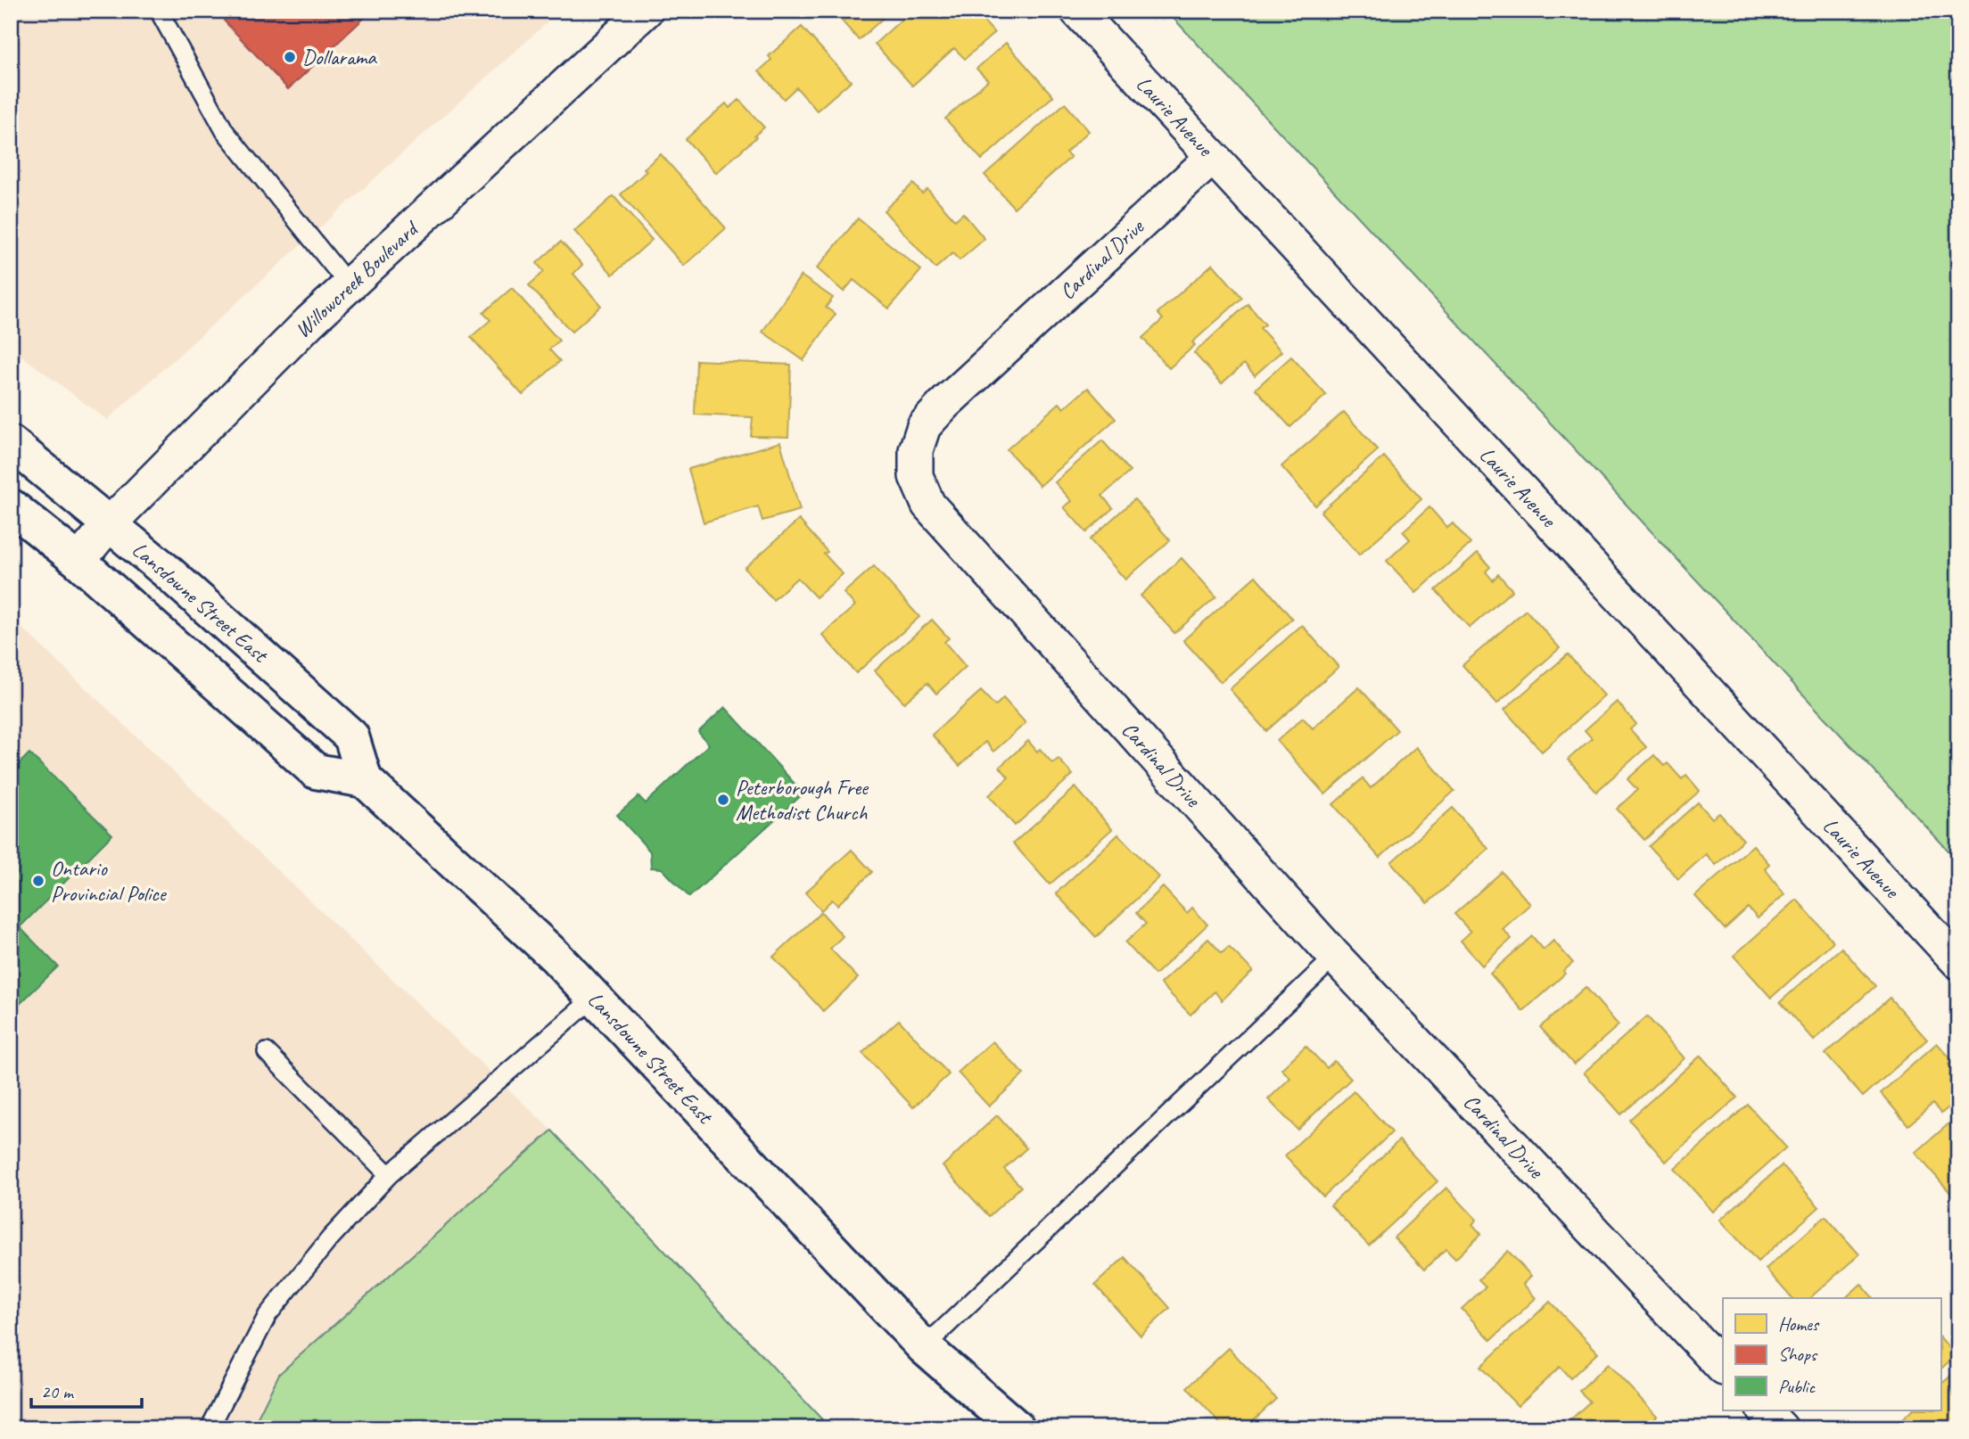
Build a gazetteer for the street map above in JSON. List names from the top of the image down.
{
  "streets": {
    "main road": ["Lansdowne Street East"],
    "street": ["Laurie Avenue", "Cardinal Drive", "Willowcreek Boulevard"]
  },
  "crossings": [
    ["Laurie Avenue", "Cardinal Drive"],
    ["Willowcreek Boulevard", "Lansdowne Street East"]
  ],
  "places": ["Dollarama", "Peterborough Free Methodist Church", "Ontario Provincial Police"],
  "legend": ["Homes", "Shops", "Public"],
  "scale_bar": "20 m"
}
